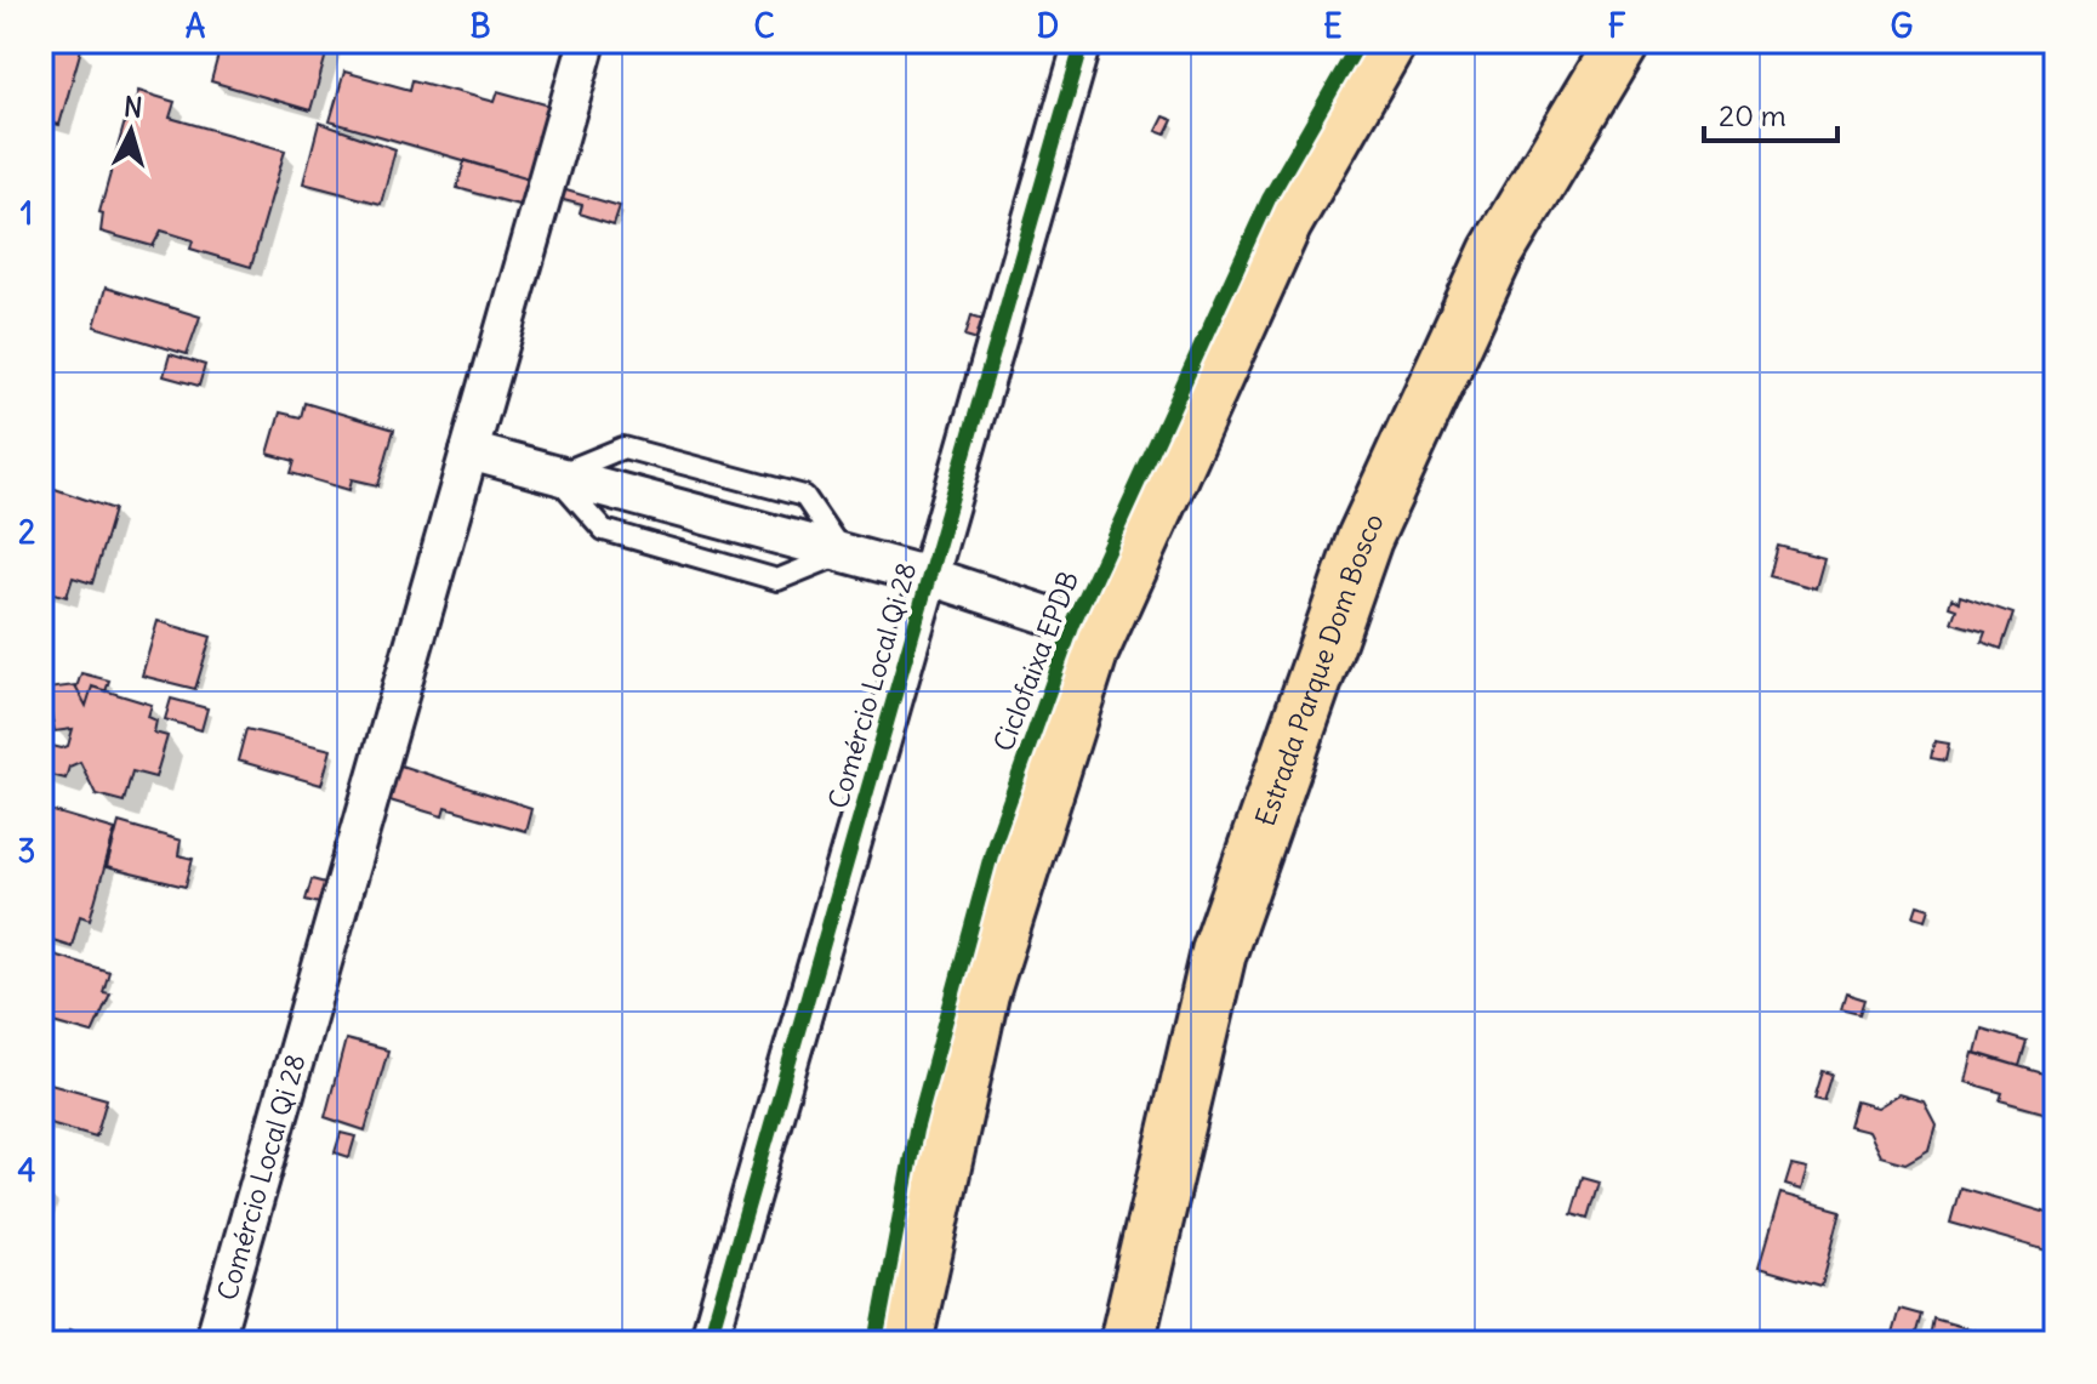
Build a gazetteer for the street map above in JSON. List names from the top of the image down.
{
  "streets": {
    "main road": ["Estrada Parque Dom Bosco"],
    "street": ["Comércio Local Qi 28"],
    "cycle path": ["Ciclofaixa EPDB"]
  },
  "scale_bar": "20 m",
  "north": "top",
  "grid": {
    "columns": [
      "A",
      "B",
      "C",
      "D",
      "E",
      "F",
      "G"
    ],
    "rows": [
      "1",
      "2",
      "3",
      "4"
    ]
  }
}
